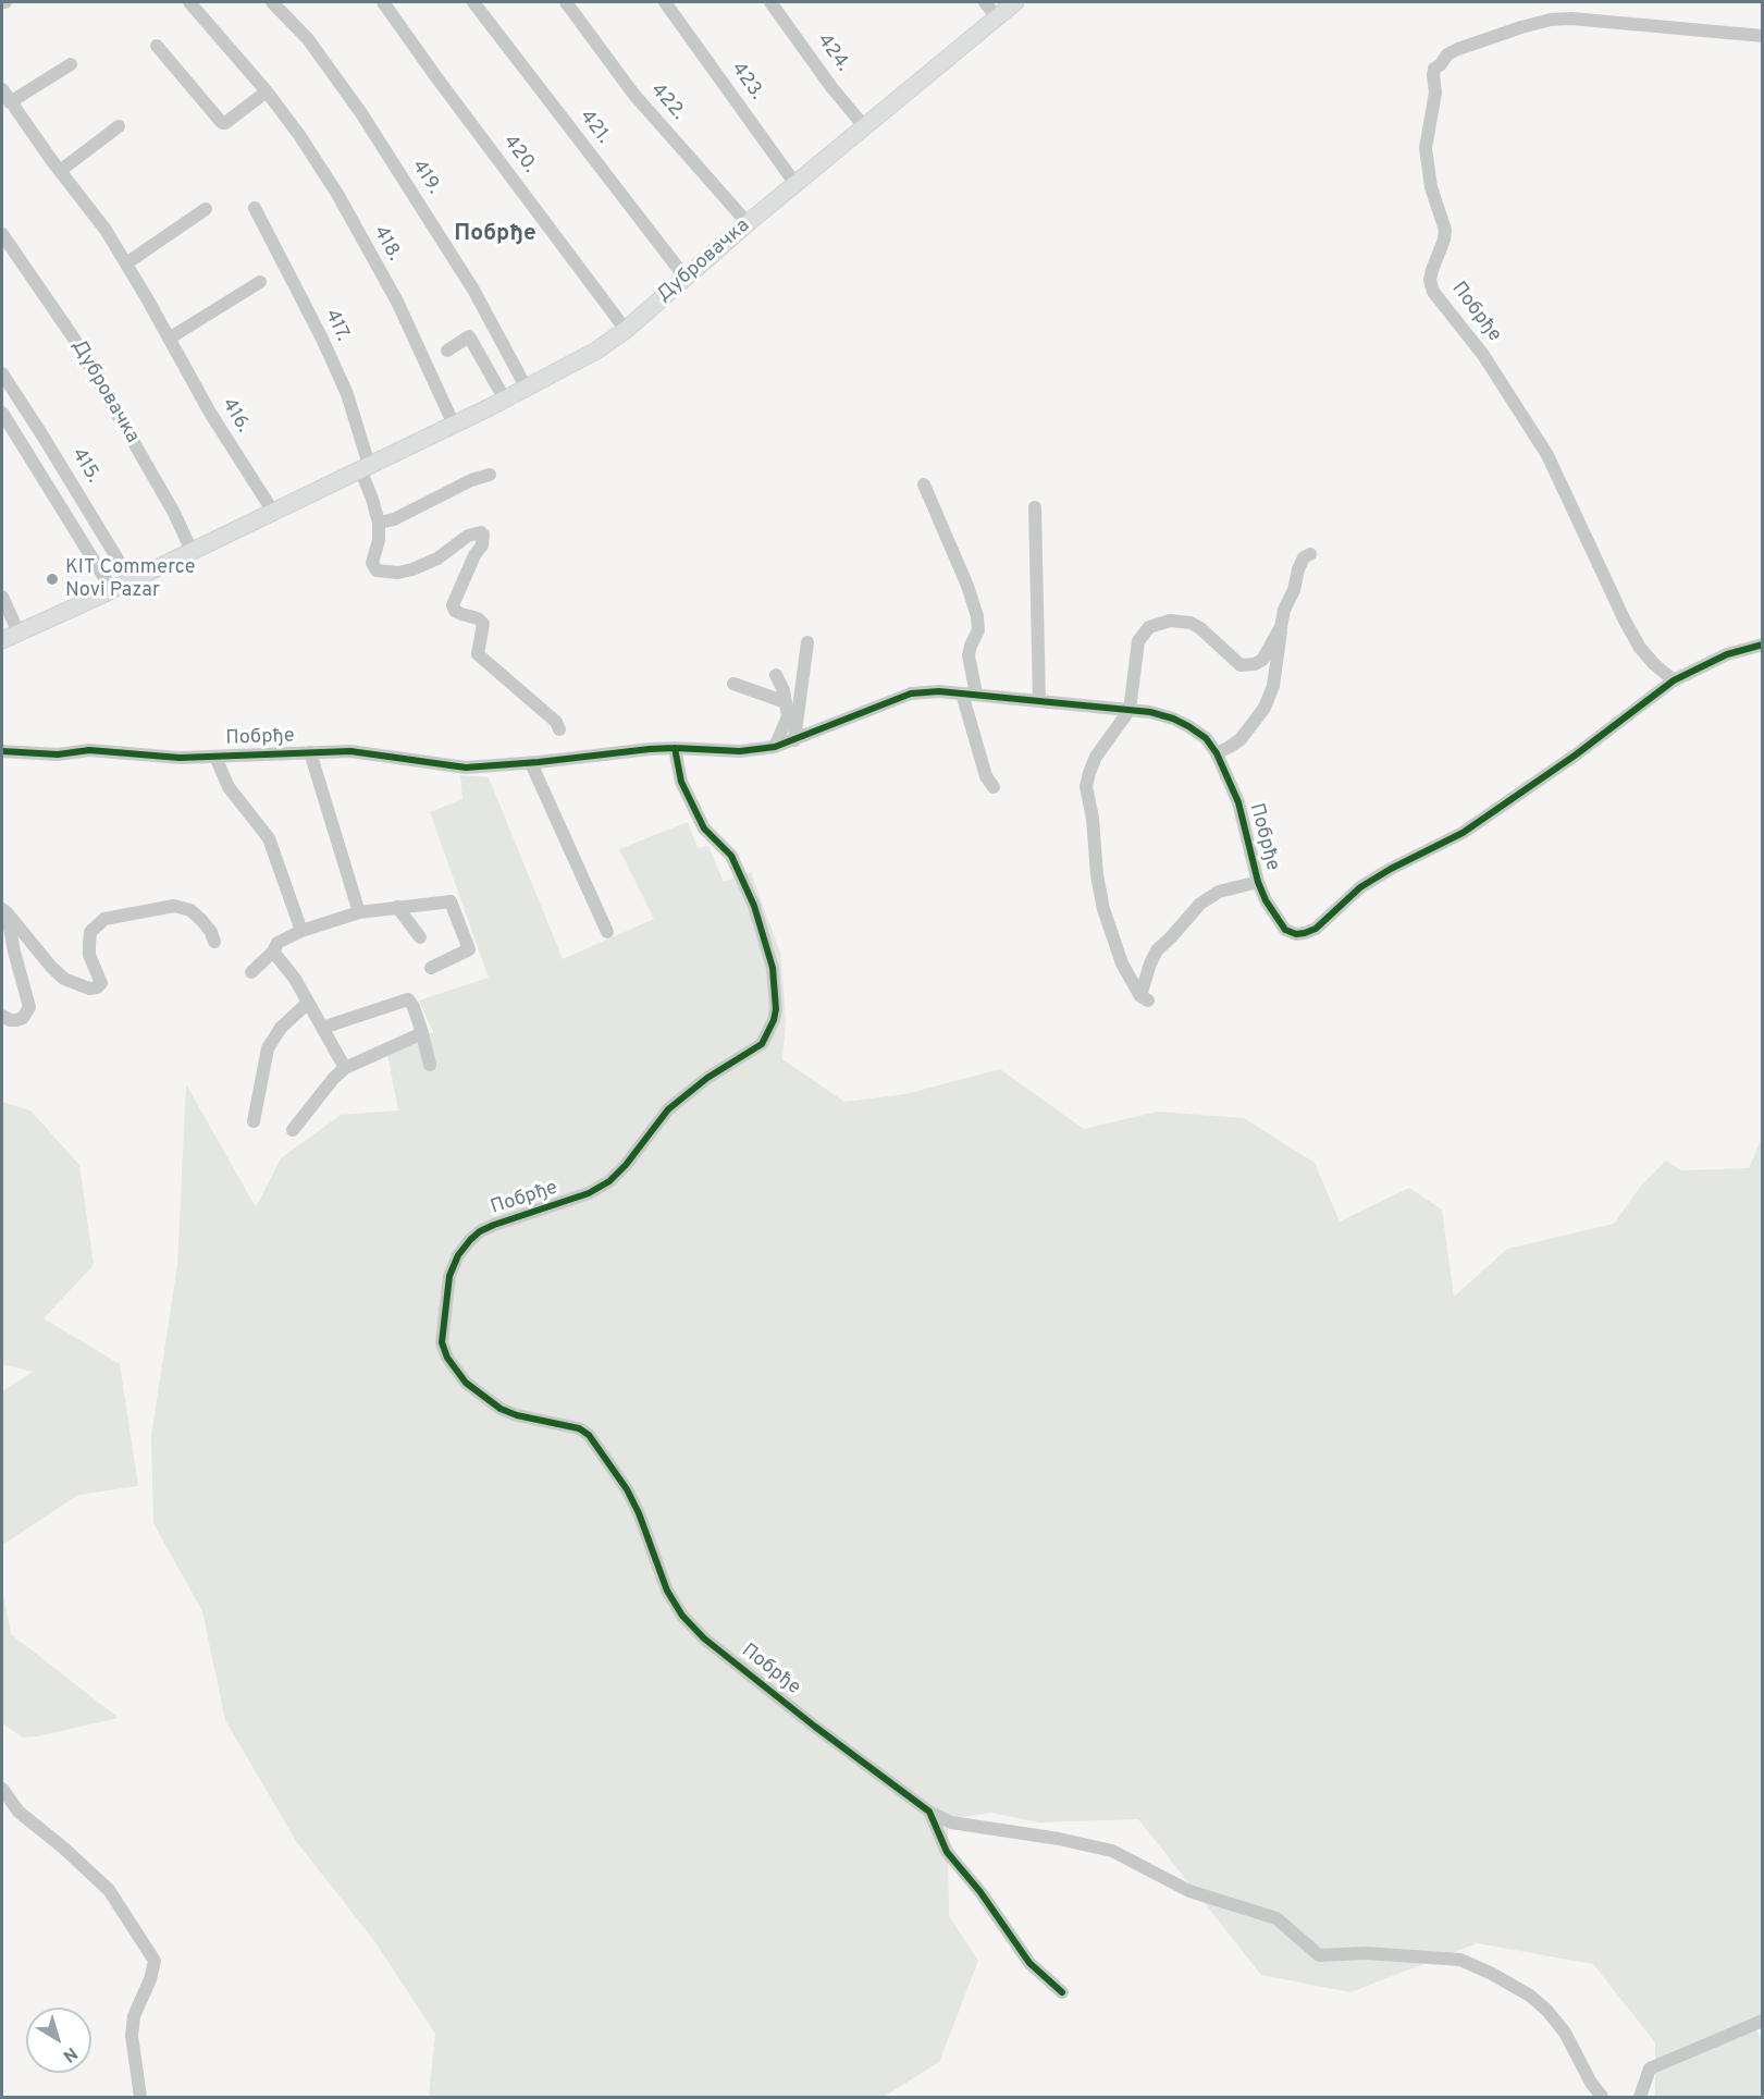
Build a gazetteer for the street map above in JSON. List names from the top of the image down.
{
  "streets": {
    "main road": ["Дубровачка"],
    "street": [
      "424.",
      "423.",
      "422.",
      "421.",
      "420.",
      "419.",
      "418.",
      "Побрђе",
      "417.",
      "416.",
      "415."
    ]
  },
  "crossings": [
    ["424.", "Дубровачка"],
    ["423.", "Дубровачка"],
    ["422.", "Дубровачка"],
    ["421.", "Дубровачка"],
    ["420.", "Дубровачка"],
    ["419.", "Дубровачка"],
    ["418.", "Дубровачка"],
    ["Дубровачка", "417."],
    ["Дубровачка", "416."],
    ["Дубровачка", "415."]
  ],
  "districts": ["Побрђе"],
  "places": ["KIT Commerce Novi Pazar"],
  "north": "bottom right"
}
